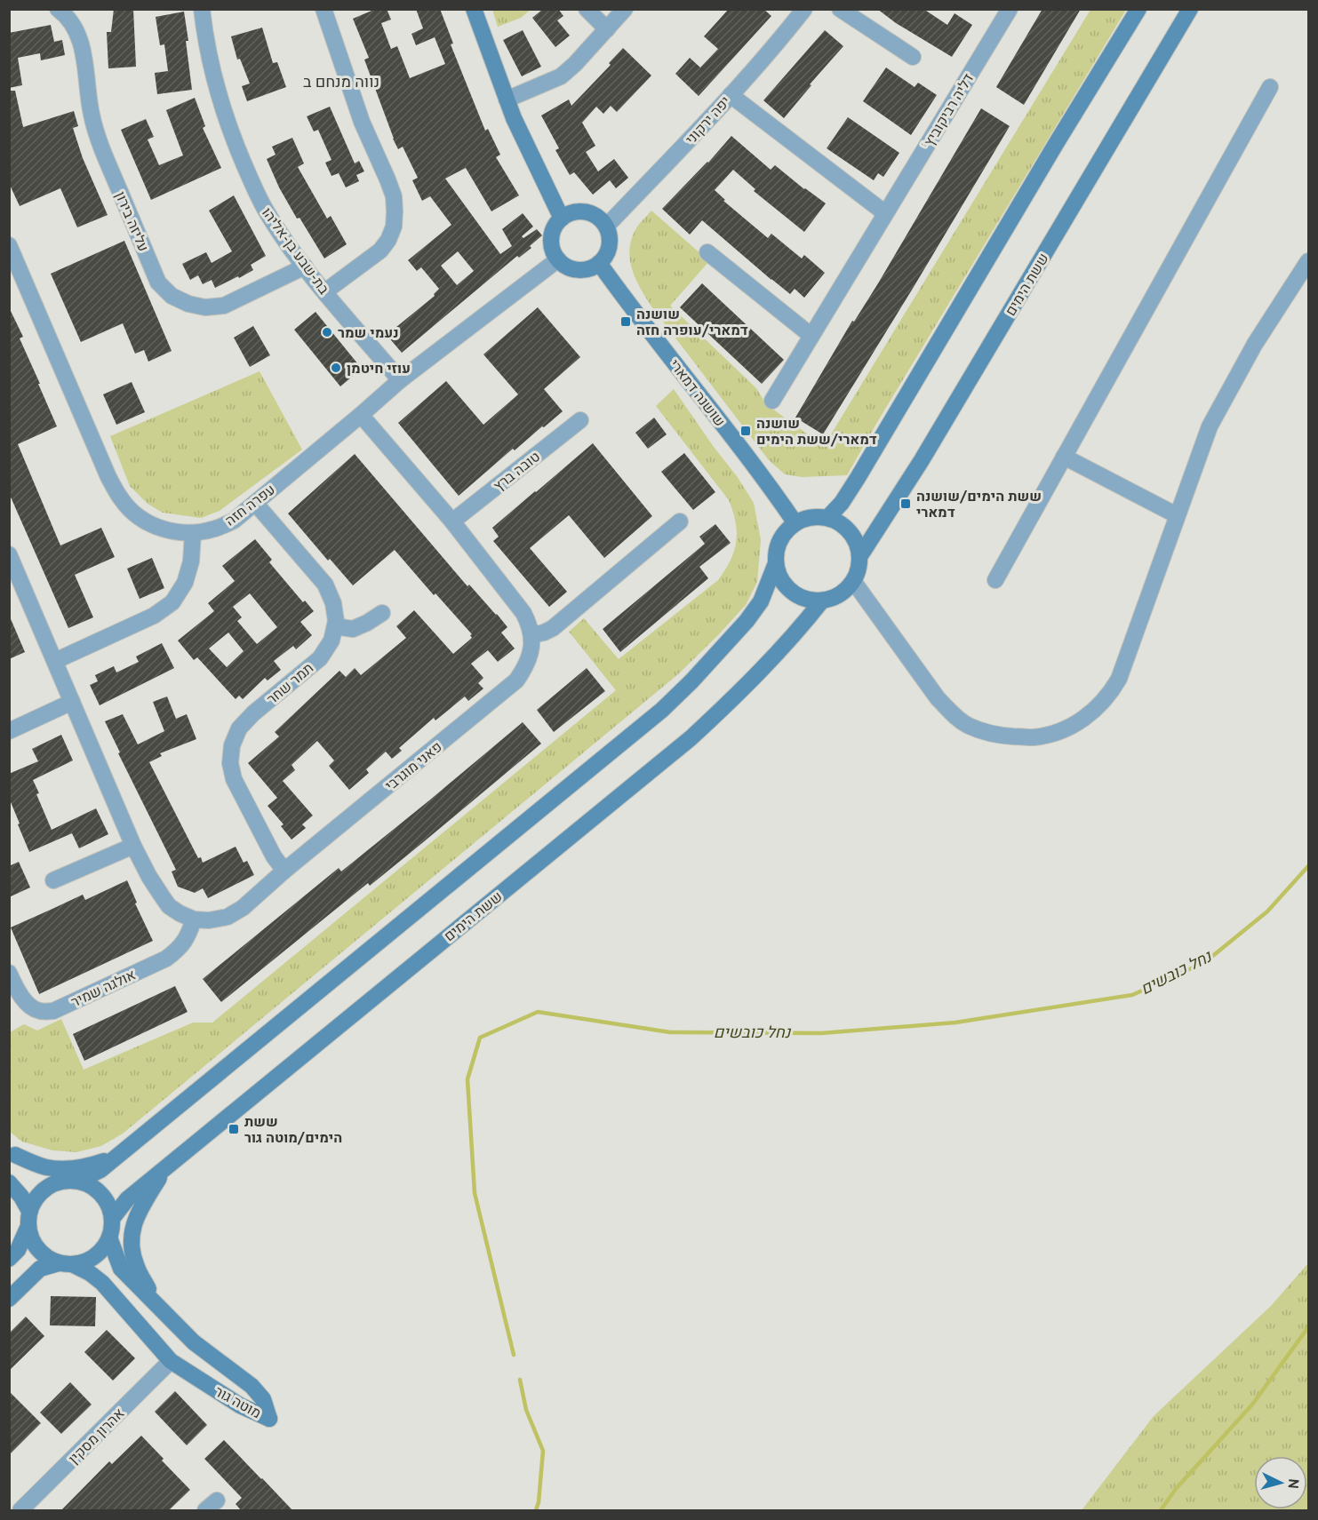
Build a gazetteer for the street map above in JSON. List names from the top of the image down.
{
  "streets": {
    "main road": ["ששת הימים", "שושנה דמארי", "מוטה גור"],
    "street": [
      "'דליה רביקוביץ",
      "יפה ירקוני",
      "עליזה בירון",
      "בת-שבע בן-אליהו",
      "טובה ברץ",
      "עפרה חזה",
      "תמר שחר",
      "פאני מוגרבי",
      "אולגה שמיר",
      "אהרון מסקין"
    ]
  },
  "crossings": [
    ["יפה ירקוני", "שושנה דמארי"],
    ["יפה ירקוני", "עפרה חזה"],
    ["עליזה בירון", "בת-שבע בן-אליהו"],
    ["בת-שבע בן-אליהו", "עפרה חזה"],
    ["ששת הימים", "שושנה דמארי"],
    ["ששת הימים", "מוטה גור"],
    ["שושנה דמארי", "עפרה חזה"],
    ["עפרה חזה", "תמר שחר"],
    ["תמר שחר", "פאני מוגרבי"],
    ["פאני מוגרבי", "אולגה שמיר"],
    ["מוטה גור", "אהרון מסקין"]
  ],
  "districts": ["נווה מנחם ב"],
  "water": ["נחל כובשים"],
  "places": {
    "transit": [
      "שושנה דמארי/עופרה חזה",
      "שושנה דמארי/ששת הימים",
      "ששת הימים/שושנה דמארי",
      "ששת הימים/מוטה גור"
    ],
    "other": ["נעמי שמר", "עוזי חיטמן"]
  },
  "north": "right"
}
